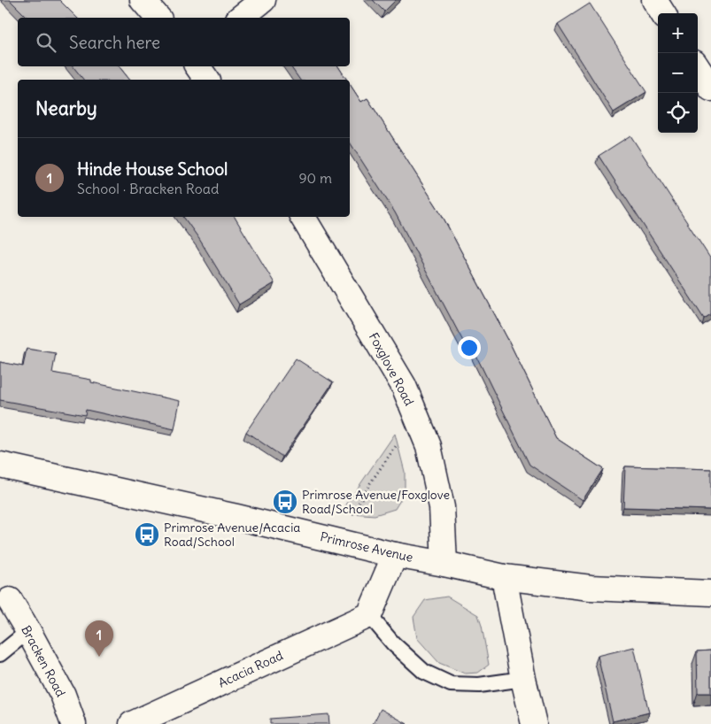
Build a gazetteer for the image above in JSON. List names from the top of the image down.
{
  "streets": {
    "street": [
      "Foxglove Road",
      "Primrose Avenue",
      "Bracken Road",
      "Acacia Road"
    ]
  },
  "crossings": [
    ["Foxglove Road", "Primrose Avenue"]
  ],
  "places": {
    "bus stop": ["Primrose Avenue/Foxglove Road/School", "Primrose Avenue/Acacia Road/School"]
  },
  "page": {
    "map_buttons": ["+", "−"],
    "search": "Search here",
    "heading": "Nearby",
    "list": [
      {
        "mark": "1",
        "name": "Hinde House School",
        "note": "School · Bracken Road",
        "value": "90 m"
      }
    ],
    "pins": "1"
  }
}
